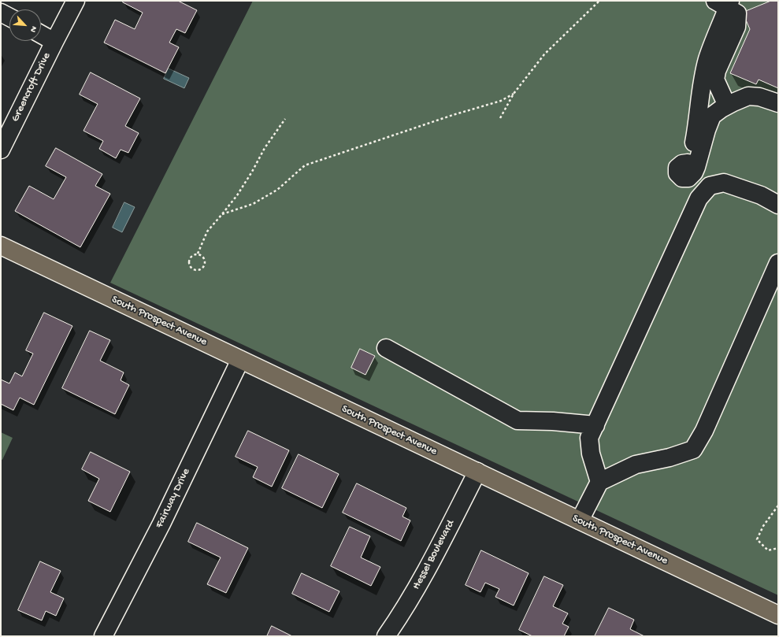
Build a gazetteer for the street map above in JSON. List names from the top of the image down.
{
  "streets": {
    "main road": ["South Prospect Avenue"],
    "street": ["Greencroft Drive", "Fairway Drive", "Hessel Boulevard"]
  },
  "crossings": [
    ["South Prospect Avenue", "Fairway Drive"],
    ["South Prospect Avenue", "Hessel Boulevard"]
  ],
  "north": "bottom right"
}
